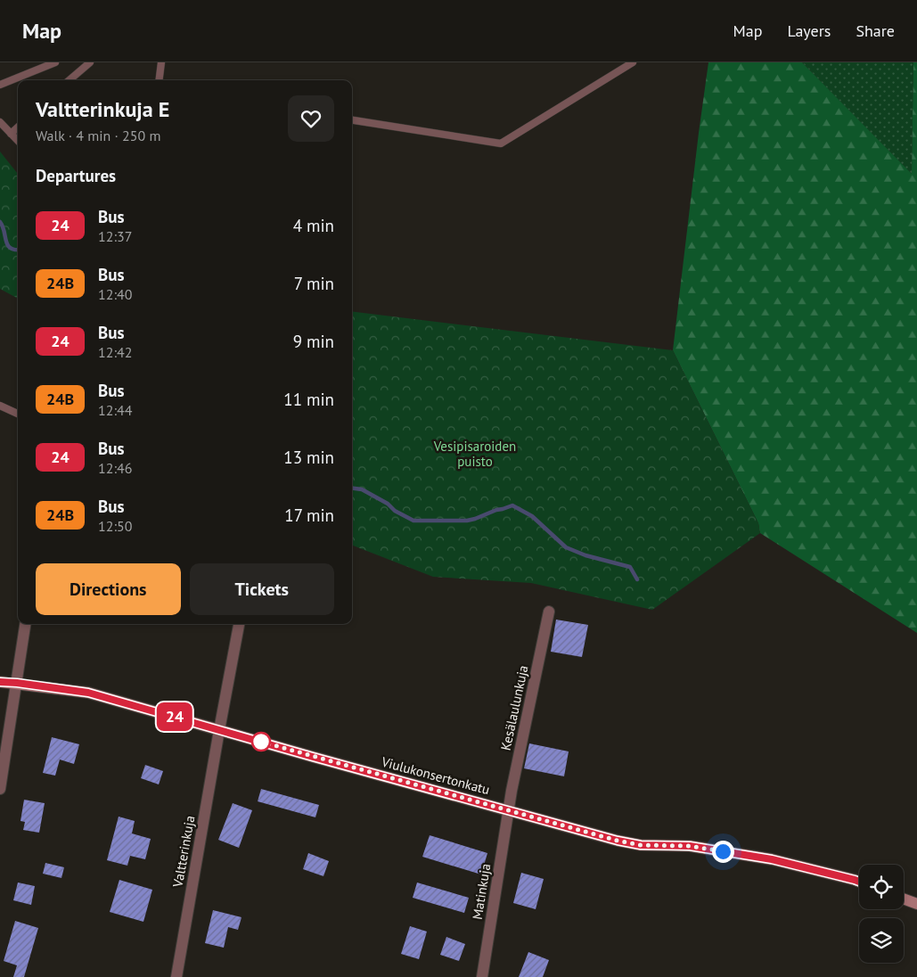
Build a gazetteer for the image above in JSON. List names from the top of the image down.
{
  "streets": {
    "street": [
      "Kesälaulunkuja",
      "Viulukonsertonkatu",
      "Valtterinkuja",
      "Matinkuja"
    ]
  },
  "crossings": [
    ["Kesälaulunkuja", "Viulukonsertonkatu"],
    ["Kesälaulunkuja", "Matinkuja"],
    ["Viulukonsertonkatu", "Valtterinkuja"],
    ["Viulukonsertonkatu", "Matinkuja"]
  ],
  "parks": ["Vesipisaroiden puisto"],
  "lines": ["bus line 24"],
  "page": {
    "header": "Map",
    "nav": ["Map", "Layers", "Share"],
    "on_map": "24",
    "heading": [
      ["Valtterinkuja E", "Walk · 4 min · 250 m"],
      "Departures"
    ],
    "list": [
      {
        "mark": "24",
        "name": "Bus",
        "note": "12:37",
        "value": "4 min"
      },
      {
        "mark": "24B",
        "name": "Bus",
        "note": "12:40",
        "value": "7 min"
      },
      {
        "mark": "24",
        "name": "Bus",
        "note": "12:42",
        "value": "9 min"
      },
      {
        "mark": "24B",
        "name": "Bus",
        "note": "12:44",
        "value": "11 min"
      },
      {
        "mark": "24",
        "name": "Bus",
        "note": "12:46",
        "value": "13 min"
      },
      {
        "mark": "24B",
        "name": "Bus",
        "note": "12:50",
        "value": "17 min"
      }
    ],
    "buttons": ["Directions", "Tickets"]
  }
}
